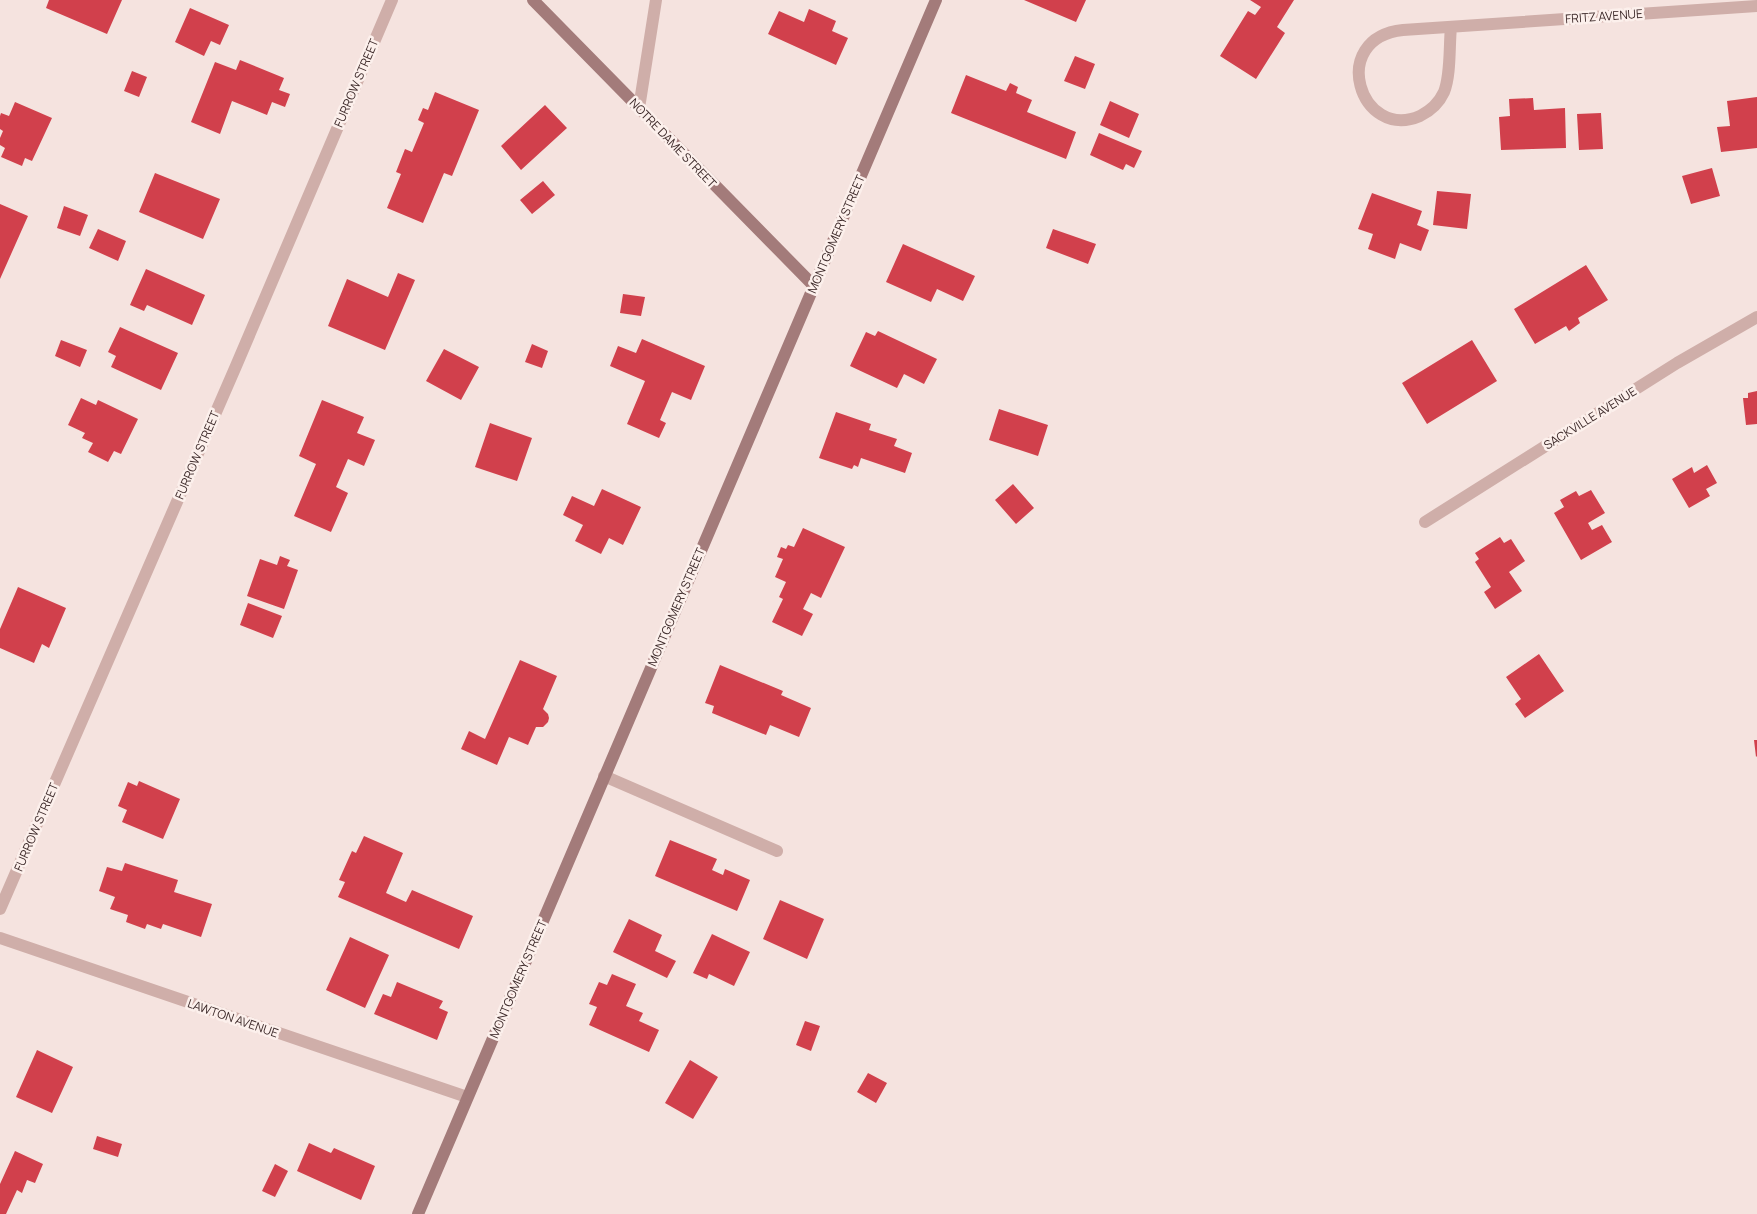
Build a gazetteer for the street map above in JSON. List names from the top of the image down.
{
  "streets": {
    "main road": ["NOTRE DAME STREET", "MONTGOMERY STREET"],
    "street": [
      "FRITZ AVENUE",
      "FURROW STREET",
      "SACKVILLE AVENUE",
      "LAWTON AVENUE"
    ]
  },
  "crossings": [
    ["NOTRE DAME STREET", "MONTGOMERY STREET"],
    ["MONTGOMERY STREET", "LAWTON AVENUE"]
  ]
}
